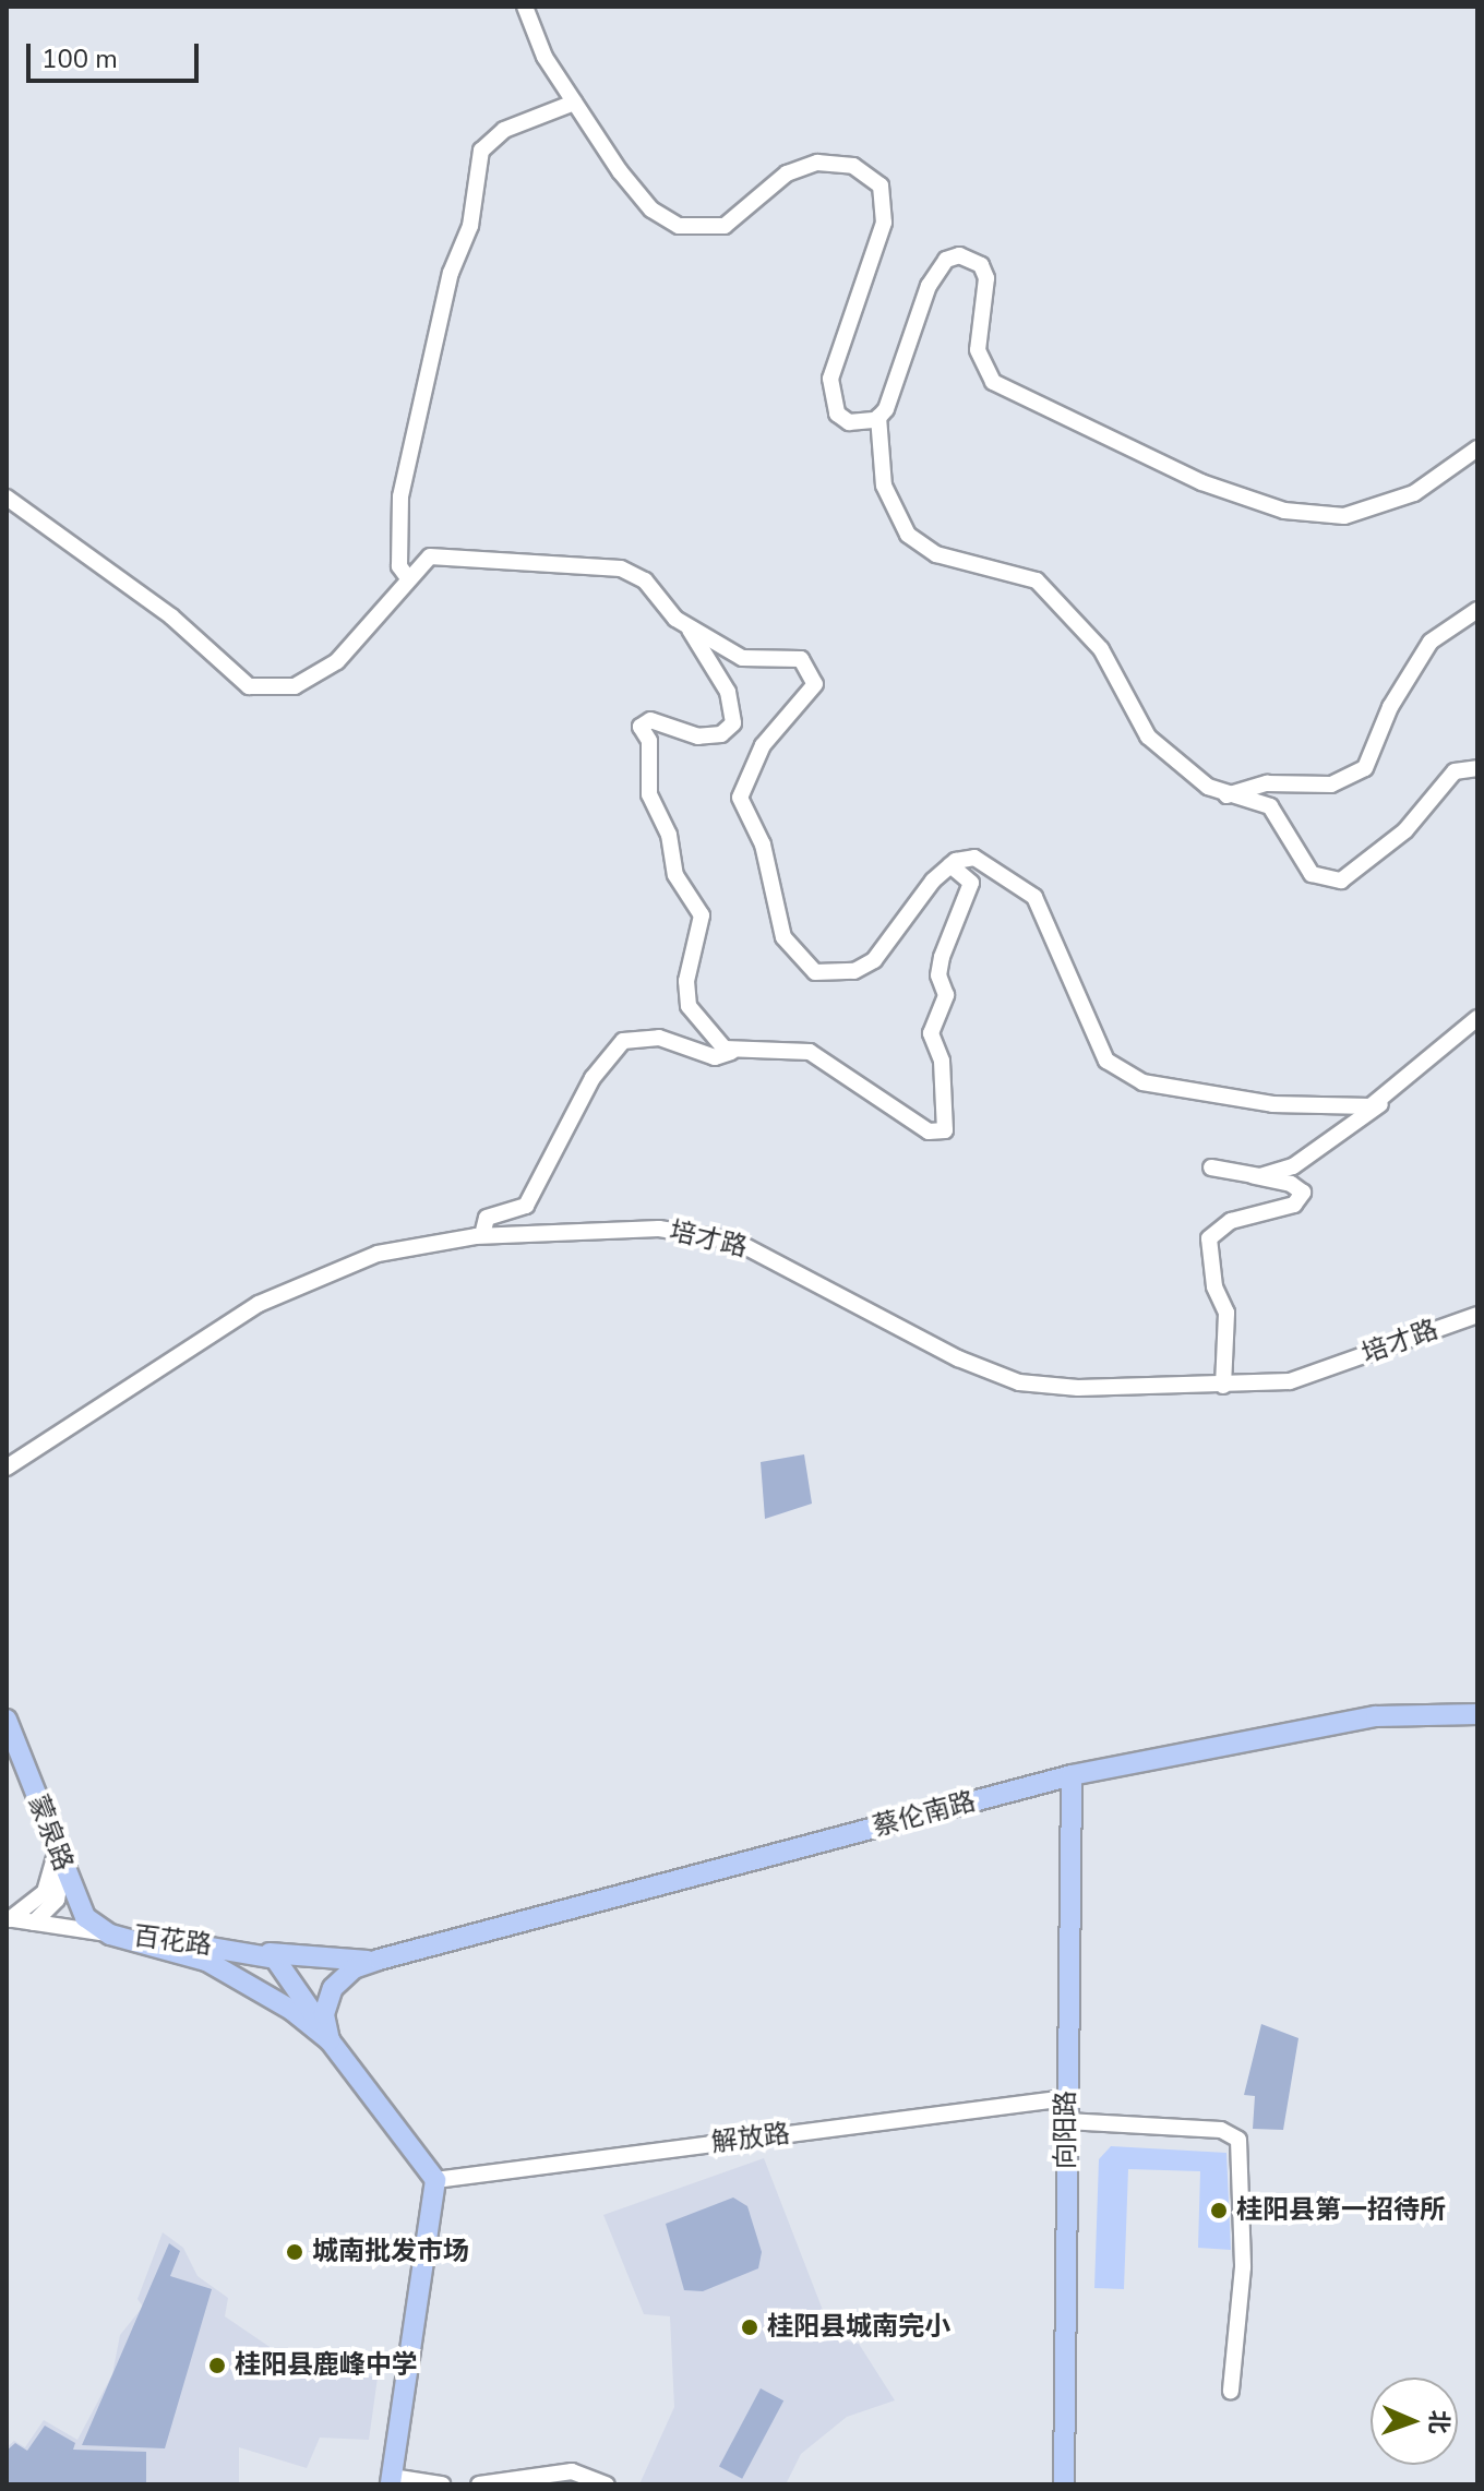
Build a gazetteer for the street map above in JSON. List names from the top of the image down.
{
  "streets": {
    "main road": [
      "蔡伦南路",
      "蒙泉路",
      "百花路",
      "向阳路"
    ],
    "street": ["培才路", "解放路"]
  },
  "crossings": [
    ["蔡伦南路", "百花路"],
    ["蔡伦南路", "向阳路"],
    ["蒙泉路", "百花路"],
    ["百花路", "解放路"],
    ["向阳路", "解放路"]
  ],
  "places": [
    "桂阳县第一招待所",
    "城南批发市场",
    "桂阳县城南完小",
    "桂阳县鹿峰中学"
  ],
  "scale_bar": "100 m",
  "north": "right"
}
